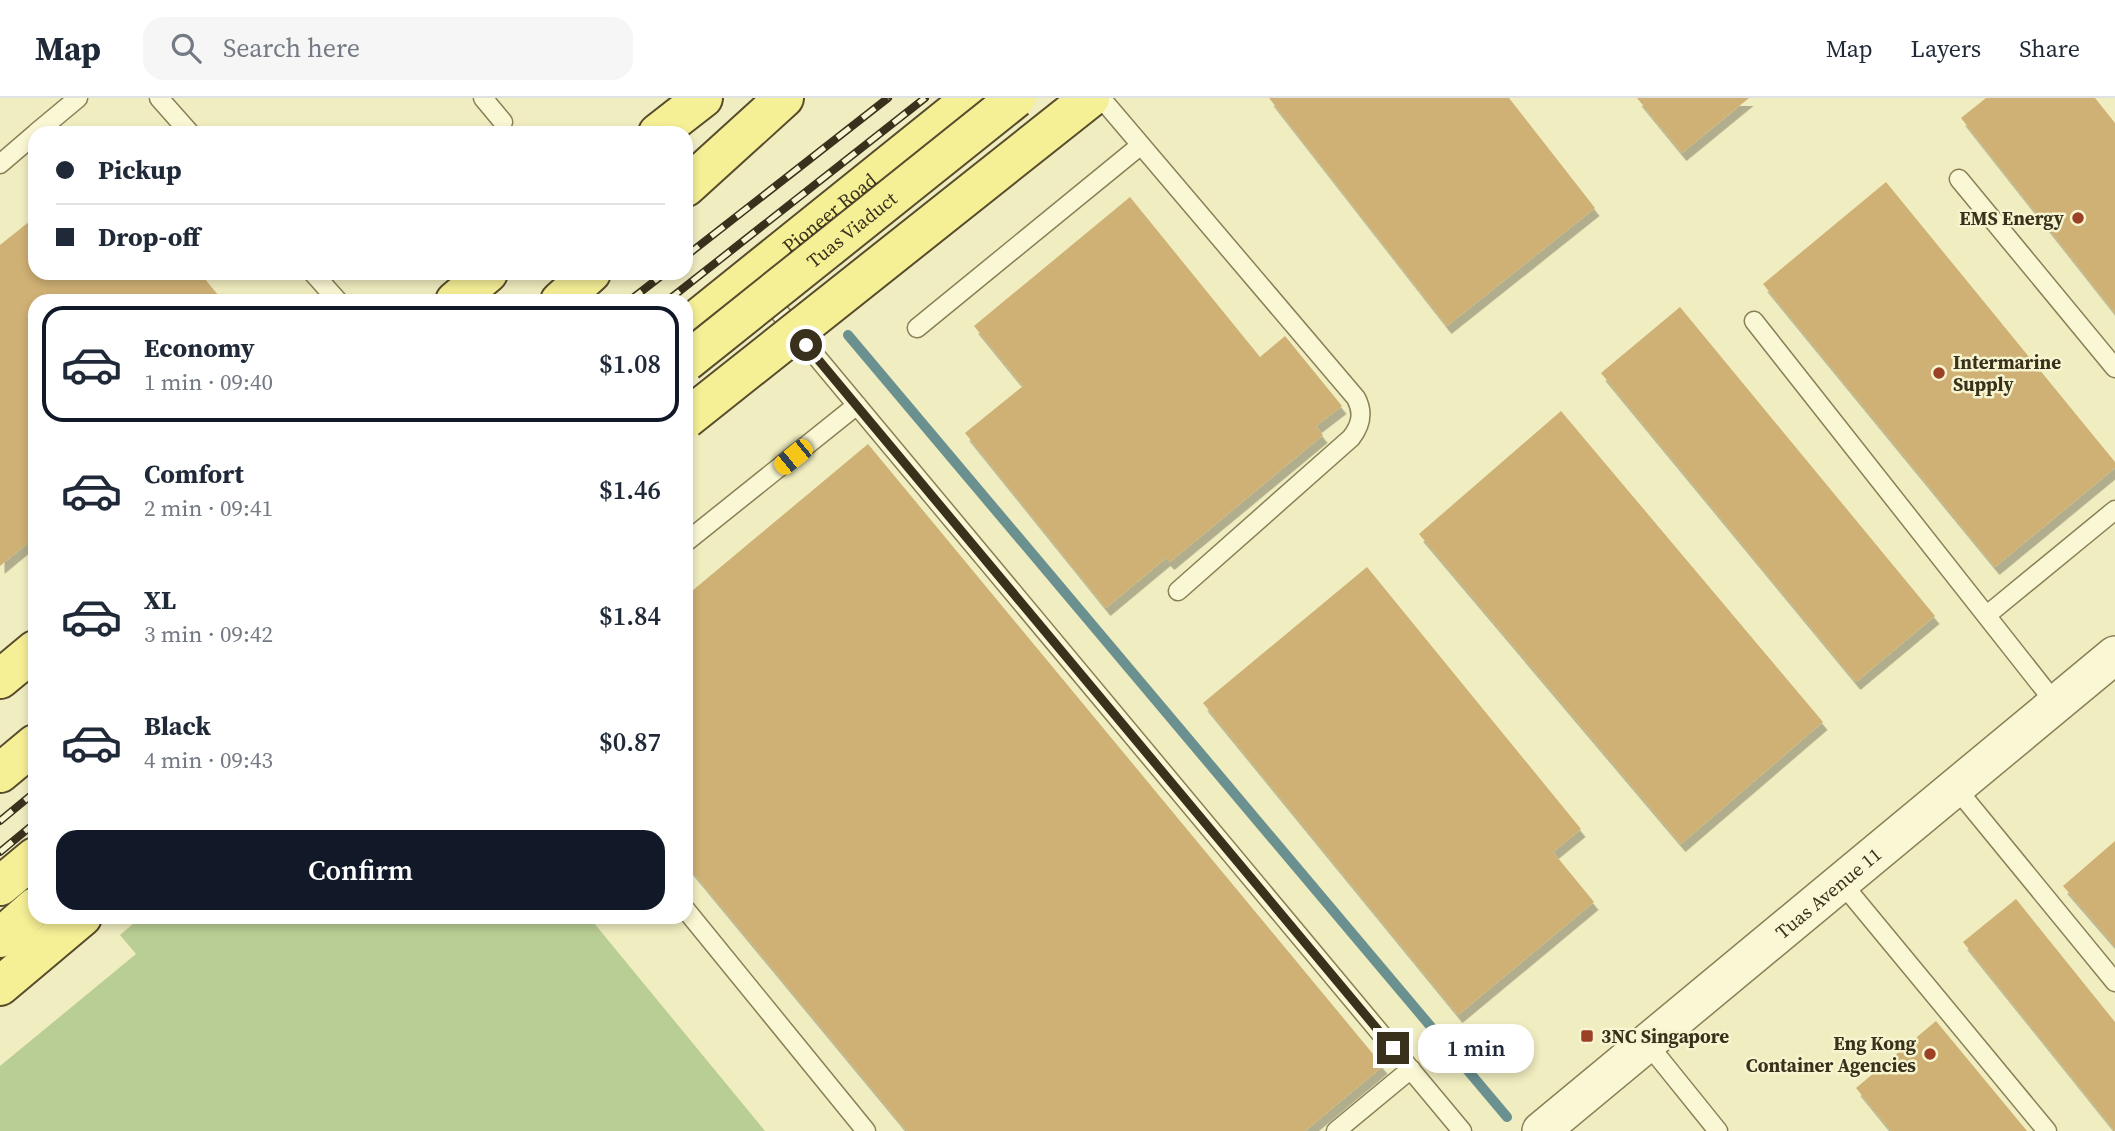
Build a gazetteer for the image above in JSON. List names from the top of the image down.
{
  "streets": {
    "main road": ["Pioneer Road", "Tuas Viaduct"],
    "street": ["Tuas Avenue 11"]
  },
  "places": {
    "other": ["EMS Energy", "Intermarine Supply", "Eng Kong Container Agencies"],
    "transit": ["3NC Singapore"]
  },
  "page": {
    "header": "Map",
    "search": "Search here",
    "nav": ["Map", "Layers", "Share"],
    "banner": ["Pickup", "Drop-off"],
    "list": [
      {
        "name": "Economy",
        "note": "1 min · 09:40",
        "value": "$1.08"
      },
      {
        "name": "Comfort",
        "note": "2 min · 09:41",
        "value": "$1.46"
      },
      {
        "name": "XL",
        "note": "3 min · 09:42",
        "value": "$1.84"
      },
      {
        "name": "Black",
        "note": "4 min · 09:43",
        "value": "$0.87"
      }
    ],
    "buttons": "Confirm",
    "bubble": "1 min"
  }
}
